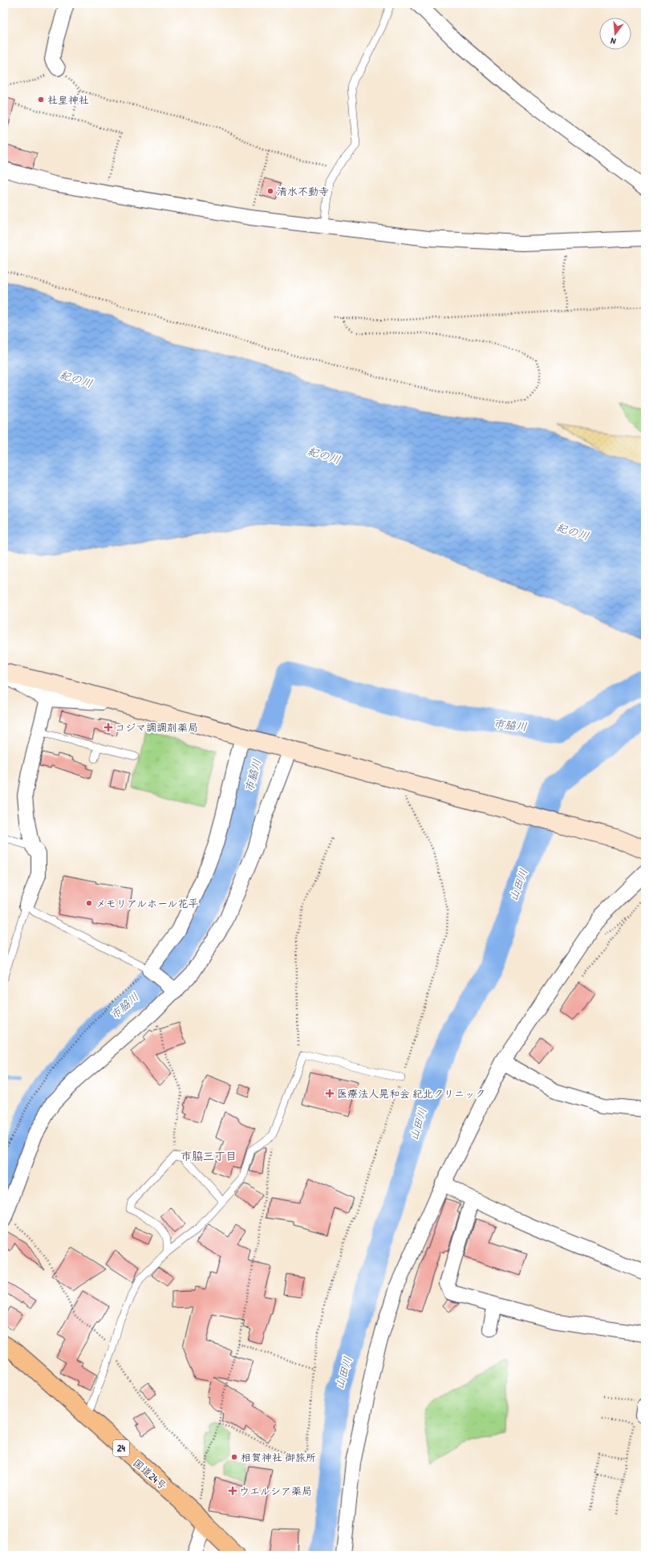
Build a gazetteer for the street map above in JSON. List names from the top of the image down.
{
  "streets": {
    "highway": ["24", "国道24号"]
  },
  "districts": ["市脇三丁目"],
  "water": ["紀の川", "市脇川", "山田川"],
  "places": {
    "other": [
      "社皇神社",
      "清水不動寺",
      "メモリアルホール花平",
      "相賀神社 御旅所"
    ],
    "health": ["コジマ調調剤薬局", "医療法人晃和会 紀北クリニック", "ウエルシア薬局"]
  },
  "north": "bottom"
}
